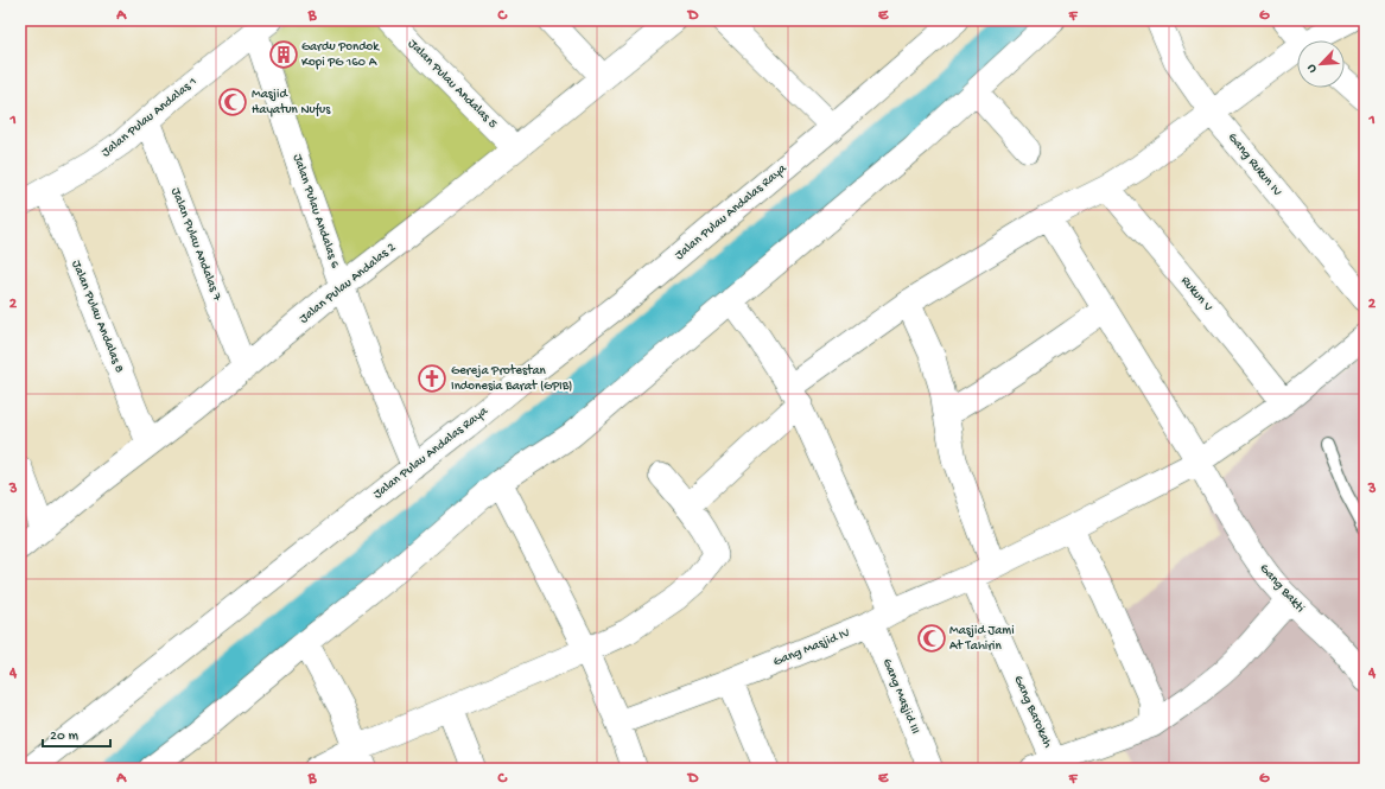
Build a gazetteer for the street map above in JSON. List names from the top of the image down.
{
  "streets": {
    "street": [
      "Jalan Pulau Andalas 5",
      "Jalan Pulau Andalas 1",
      "Gang Rukun IV",
      "Jalan Pulau Andalas 6",
      "Jalan Pulau Andalas Raya",
      "Jalan Pulau Andalas 7",
      "Jalan Pulau Andalas 2",
      "Rukun V",
      "Jalan Pulau Andalas 8",
      "Gang Bakti",
      "Gang Masjid IV",
      "Gang Masjid III",
      "Gang Barokah"
    ]
  },
  "crossings": [
    ["Jalan Pulau Andalas 5", "Jalan Pulau Andalas 2"],
    ["Jalan Pulau Andalas 1", "Jalan Pulau Andalas 6"],
    ["Jalan Pulau Andalas 1", "Jalan Pulau Andalas 7"],
    ["Jalan Pulau Andalas 1", "Jalan Pulau Andalas 8"],
    ["Jalan Pulau Andalas 6", "Jalan Pulau Andalas Raya"],
    ["Jalan Pulau Andalas 6", "Jalan Pulau Andalas 2"],
    ["Jalan Pulau Andalas 7", "Jalan Pulau Andalas 2"],
    ["Jalan Pulau Andalas 2", "Jalan Pulau Andalas 8"],
    ["Rukun V", "Gang Masjid IV"],
    ["Gang Bakti", "Gang Masjid IV"],
    ["Gang Masjid IV", "Gang Masjid III"],
    ["Gang Masjid IV", "Gang Barokah"]
  ],
  "places": {
    "building": ["Gardu Pondok Kopi PG 160 A"],
    "mosque": ["Masjid Hayatun Nufus", "Masjid Jami At Tahirin"],
    "church": ["Gereja Protestan Indonesia Barat (GPIB)"]
  },
  "scale_bar": "20 m",
  "north": "bottom left",
  "grid": {
    "columns": [
      "A",
      "B",
      "C",
      "D",
      "E",
      "F",
      "G"
    ],
    "rows": [
      "1",
      "2",
      "3",
      "4"
    ]
  }
}
